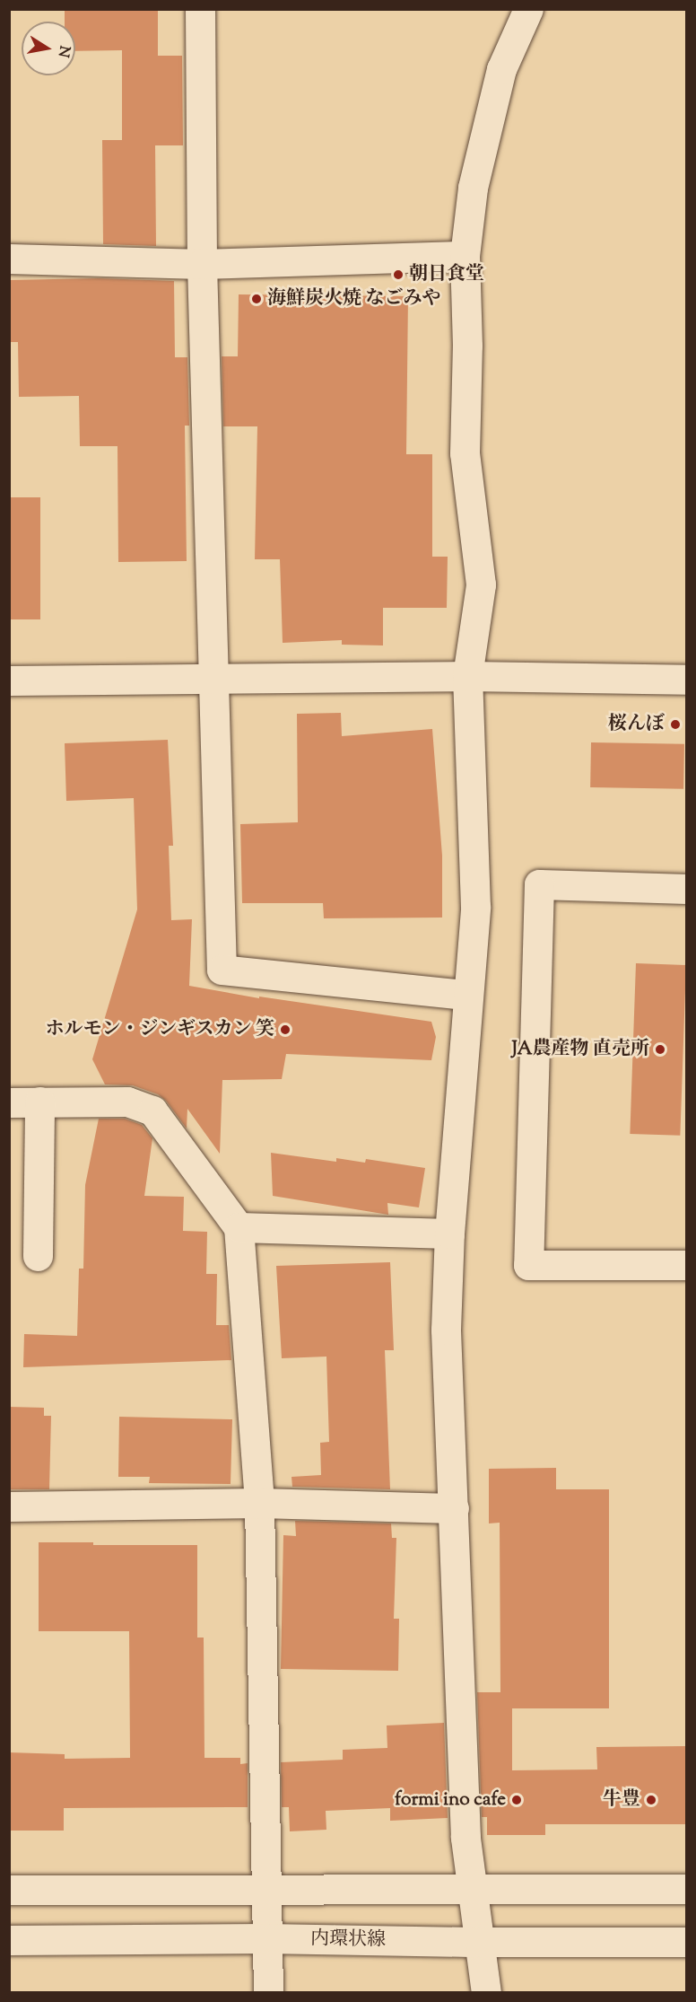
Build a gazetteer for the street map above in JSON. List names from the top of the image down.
{
  "streets": {
    "street": ["内環状線"]
  },
  "places": [
    "朝日食堂",
    "海鮮炭火焼 なごみや",
    "桜んぼ",
    "ホルモン・ジンギスカン 笑",
    "JA農産物 直売所",
    "formi ino cafe",
    "牛豊"
  ],
  "north": "right"
}
